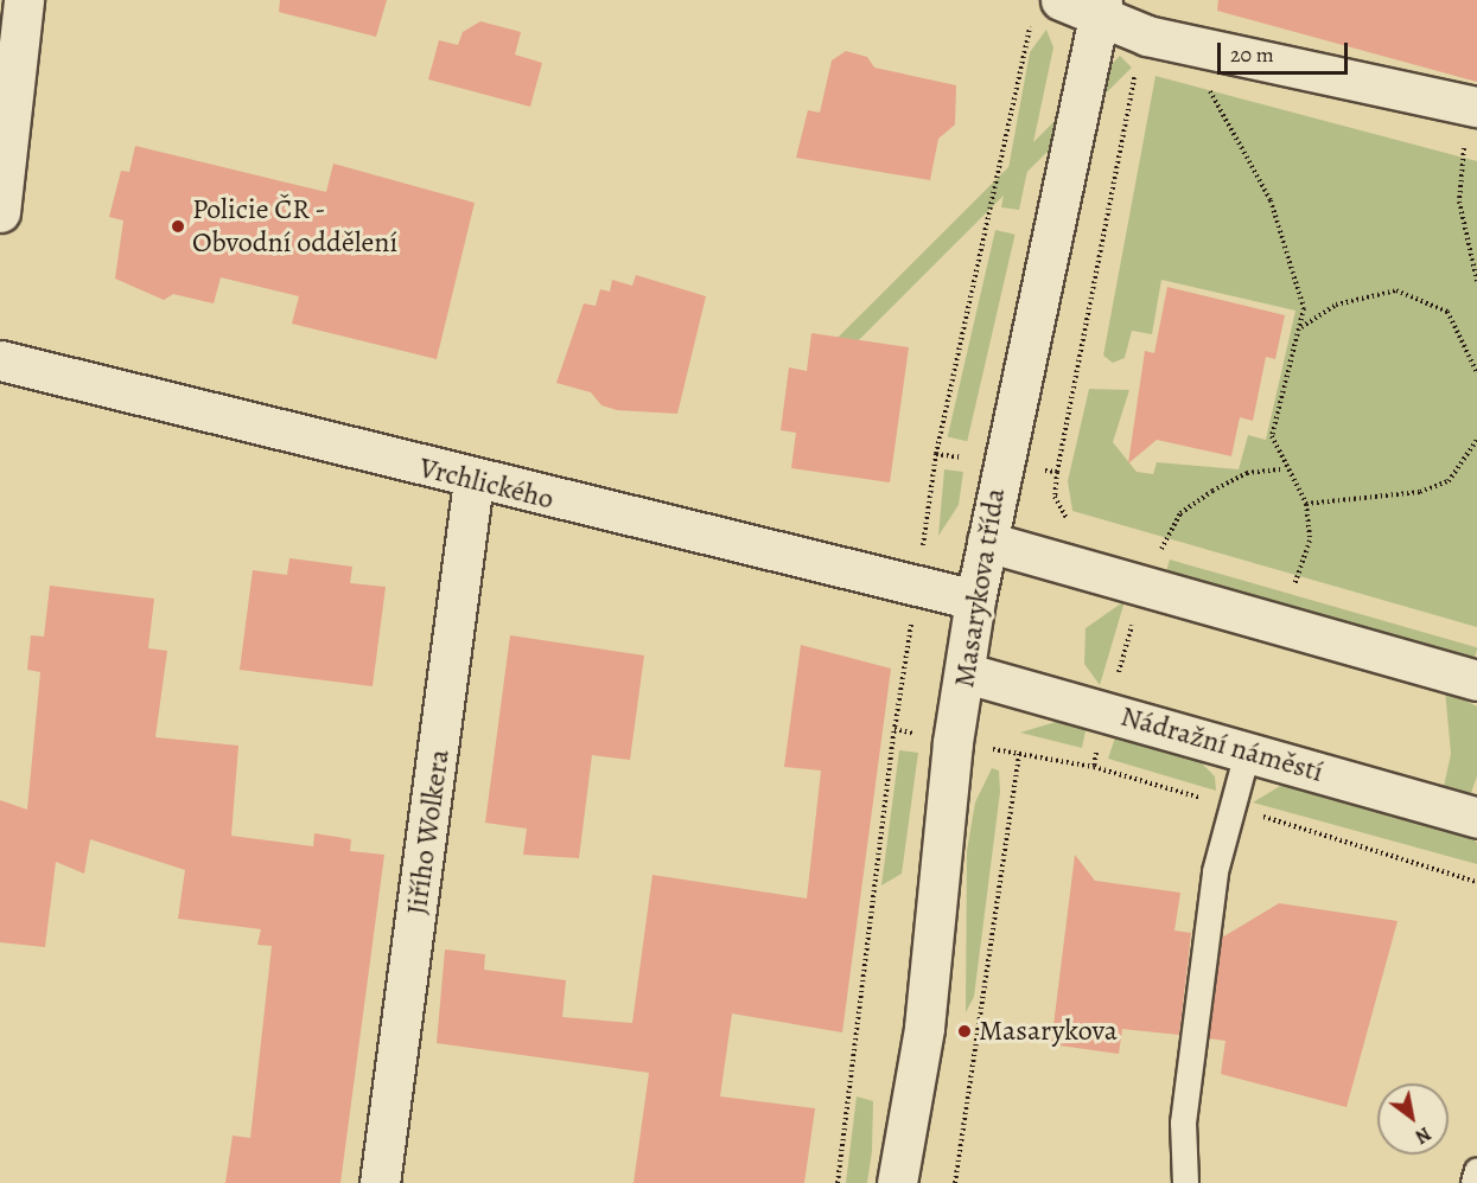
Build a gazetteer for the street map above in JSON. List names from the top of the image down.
{
  "streets": {
    "street": [
      "Vrchlického",
      "Masarykova třída",
      "Nádražní náměstí",
      "Jiřího Wolkera"
    ]
  },
  "crossings": [
    ["Vrchlického", "Masarykova třída"],
    ["Vrchlického", "Jiřího Wolkera"],
    ["Masarykova třída", "Nádražní náměstí"]
  ],
  "places": ["Policie ČR - Obvodní oddělení", "Masarykova"],
  "scale_bar": "20 m",
  "north": "bottom right"
}
